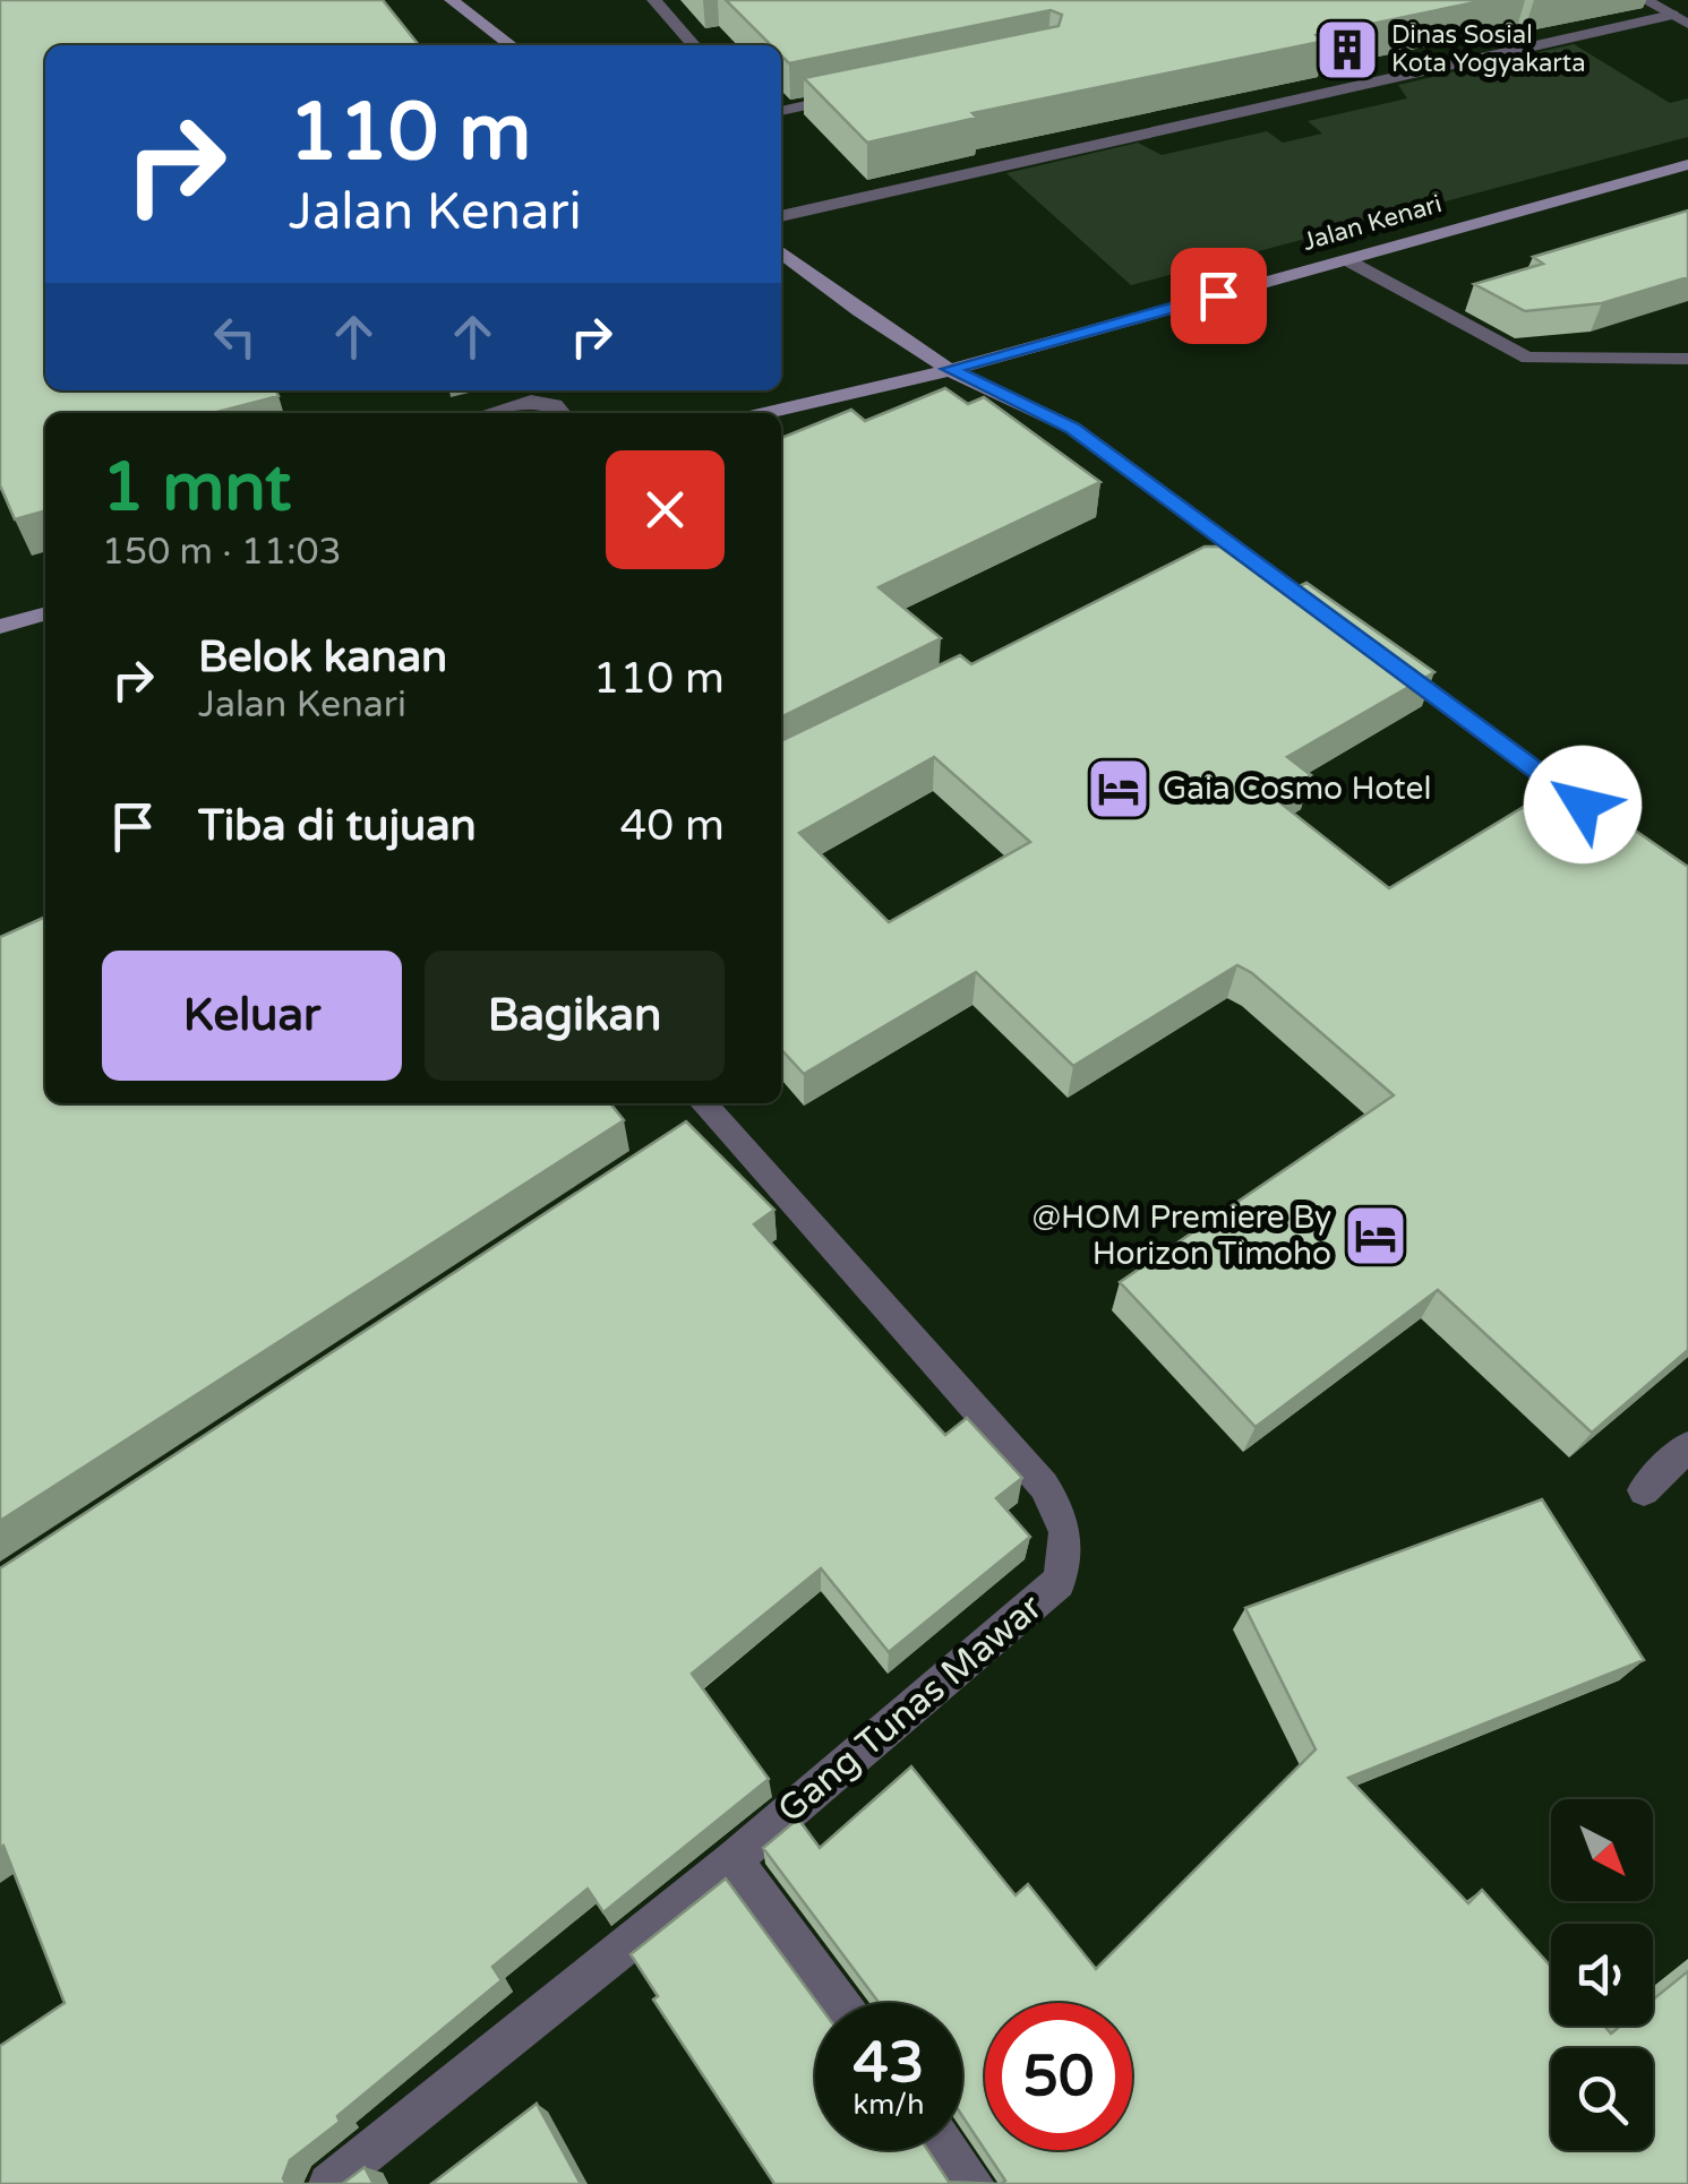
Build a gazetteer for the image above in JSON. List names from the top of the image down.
{
  "streets": {
    "main road": ["Jalan Kenari"],
    "street": ["Gang Tunas Mawar"]
  },
  "places": {
    "building": ["Dinas Sosial Kota Yogyakarta"],
    "hotel": ["Gaia Cosmo Hotel", "@HOM Premiere By Horizon Timoho"]
  },
  "north": "bottom right",
  "page": {
    "turn": ["110 m", "Jalan Kenari"],
    "heading": ["1 mnt", "150 m · 11:03"],
    "list": [
      {
        "name": "Belok kanan",
        "note": "Jalan Kenari",
        "value": "110 m"
      },
      {
        "name": "Tiba di tujuan",
        "value": "40 m"
      }
    ],
    "buttons": ["Keluar", "Bagikan"],
    "speed": "43 km/h",
    "limit": "50"
  }
}
